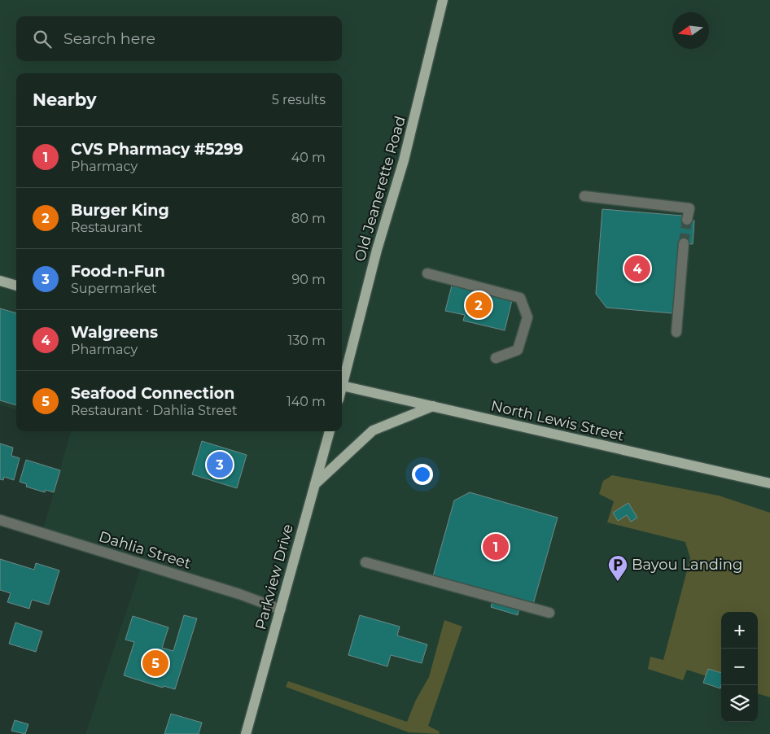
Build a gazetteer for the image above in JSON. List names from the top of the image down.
{
  "streets": {
    "main road": ["Old Jeanerette Road", "North Lewis Street", "Parkview Drive"],
    "street": ["Dahlia Street"]
  },
  "crossings": [
    ["Dahlia Street", "Parkview Drive"]
  ],
  "places": {
    "parking": ["Bayou Landing"]
  },
  "north": "left",
  "page": {
    "search": "Search here",
    "heading": ["Nearby", "5 results"],
    "list": [
      {
        "mark": "1",
        "name": "CVS Pharmacy #5299",
        "note": "Pharmacy",
        "value": "40 m"
      },
      {
        "mark": "2",
        "name": "Burger King",
        "note": "Restaurant",
        "value": "80 m"
      },
      {
        "mark": "3",
        "name": "Food-n-Fun",
        "note": "Supermarket",
        "value": "90 m"
      },
      {
        "mark": "4",
        "name": "Walgreens",
        "note": "Pharmacy",
        "value": "130 m"
      },
      {
        "mark": "5",
        "name": "Seafood Connection",
        "note": "Restaurant · Dahlia Street",
        "value": "140 m"
      }
    ],
    "pins": [
      "4",
      "2",
      "3",
      "1",
      "5"
    ],
    "map_buttons": ["+", "−"]
  }
}
